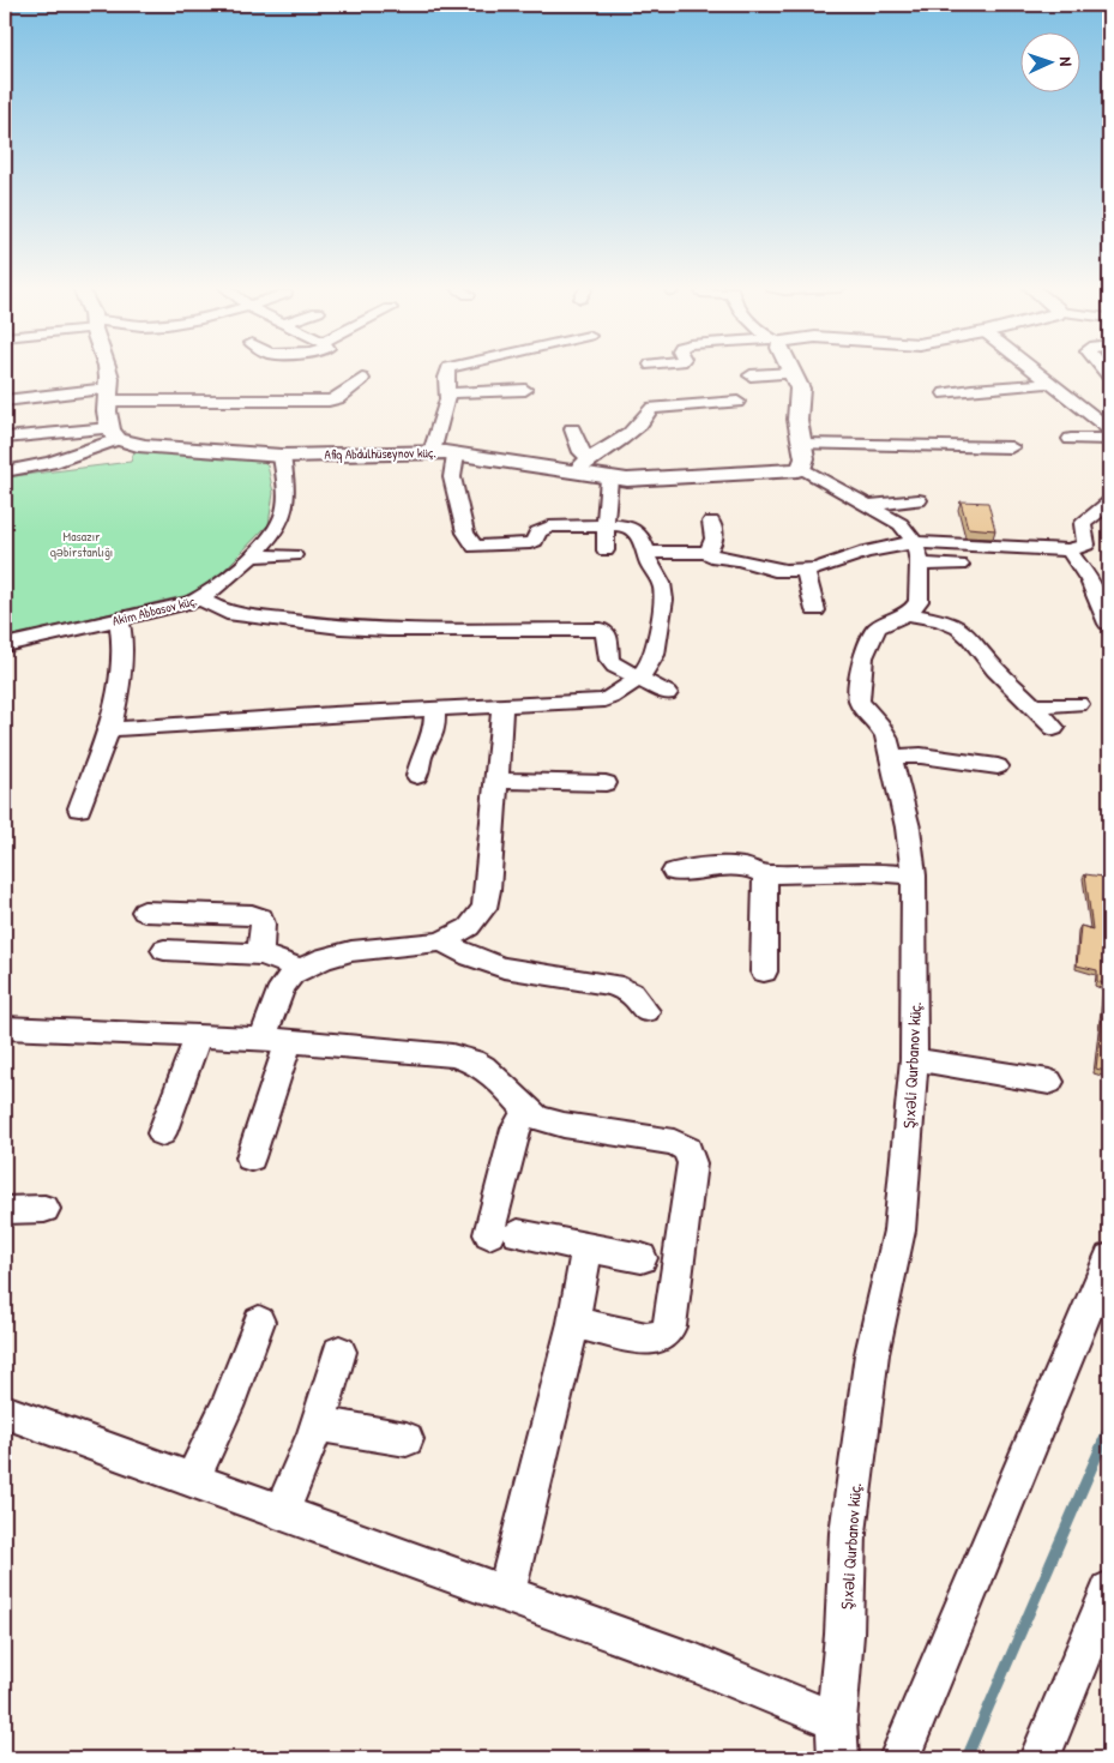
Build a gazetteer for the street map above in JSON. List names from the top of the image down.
{
  "streets": {
    "street": ["Afiq Abdulhüseynov küç.", "Akim Abbasov küç.", "Şıxəli Qurbanov küç."]
  },
  "crossings": [
    ["Afiq Abdulhüseynov küç.", "Akim Abbasov küç."]
  ],
  "parks": ["Masazır qəbirstanlığı"],
  "north": "right"
}
